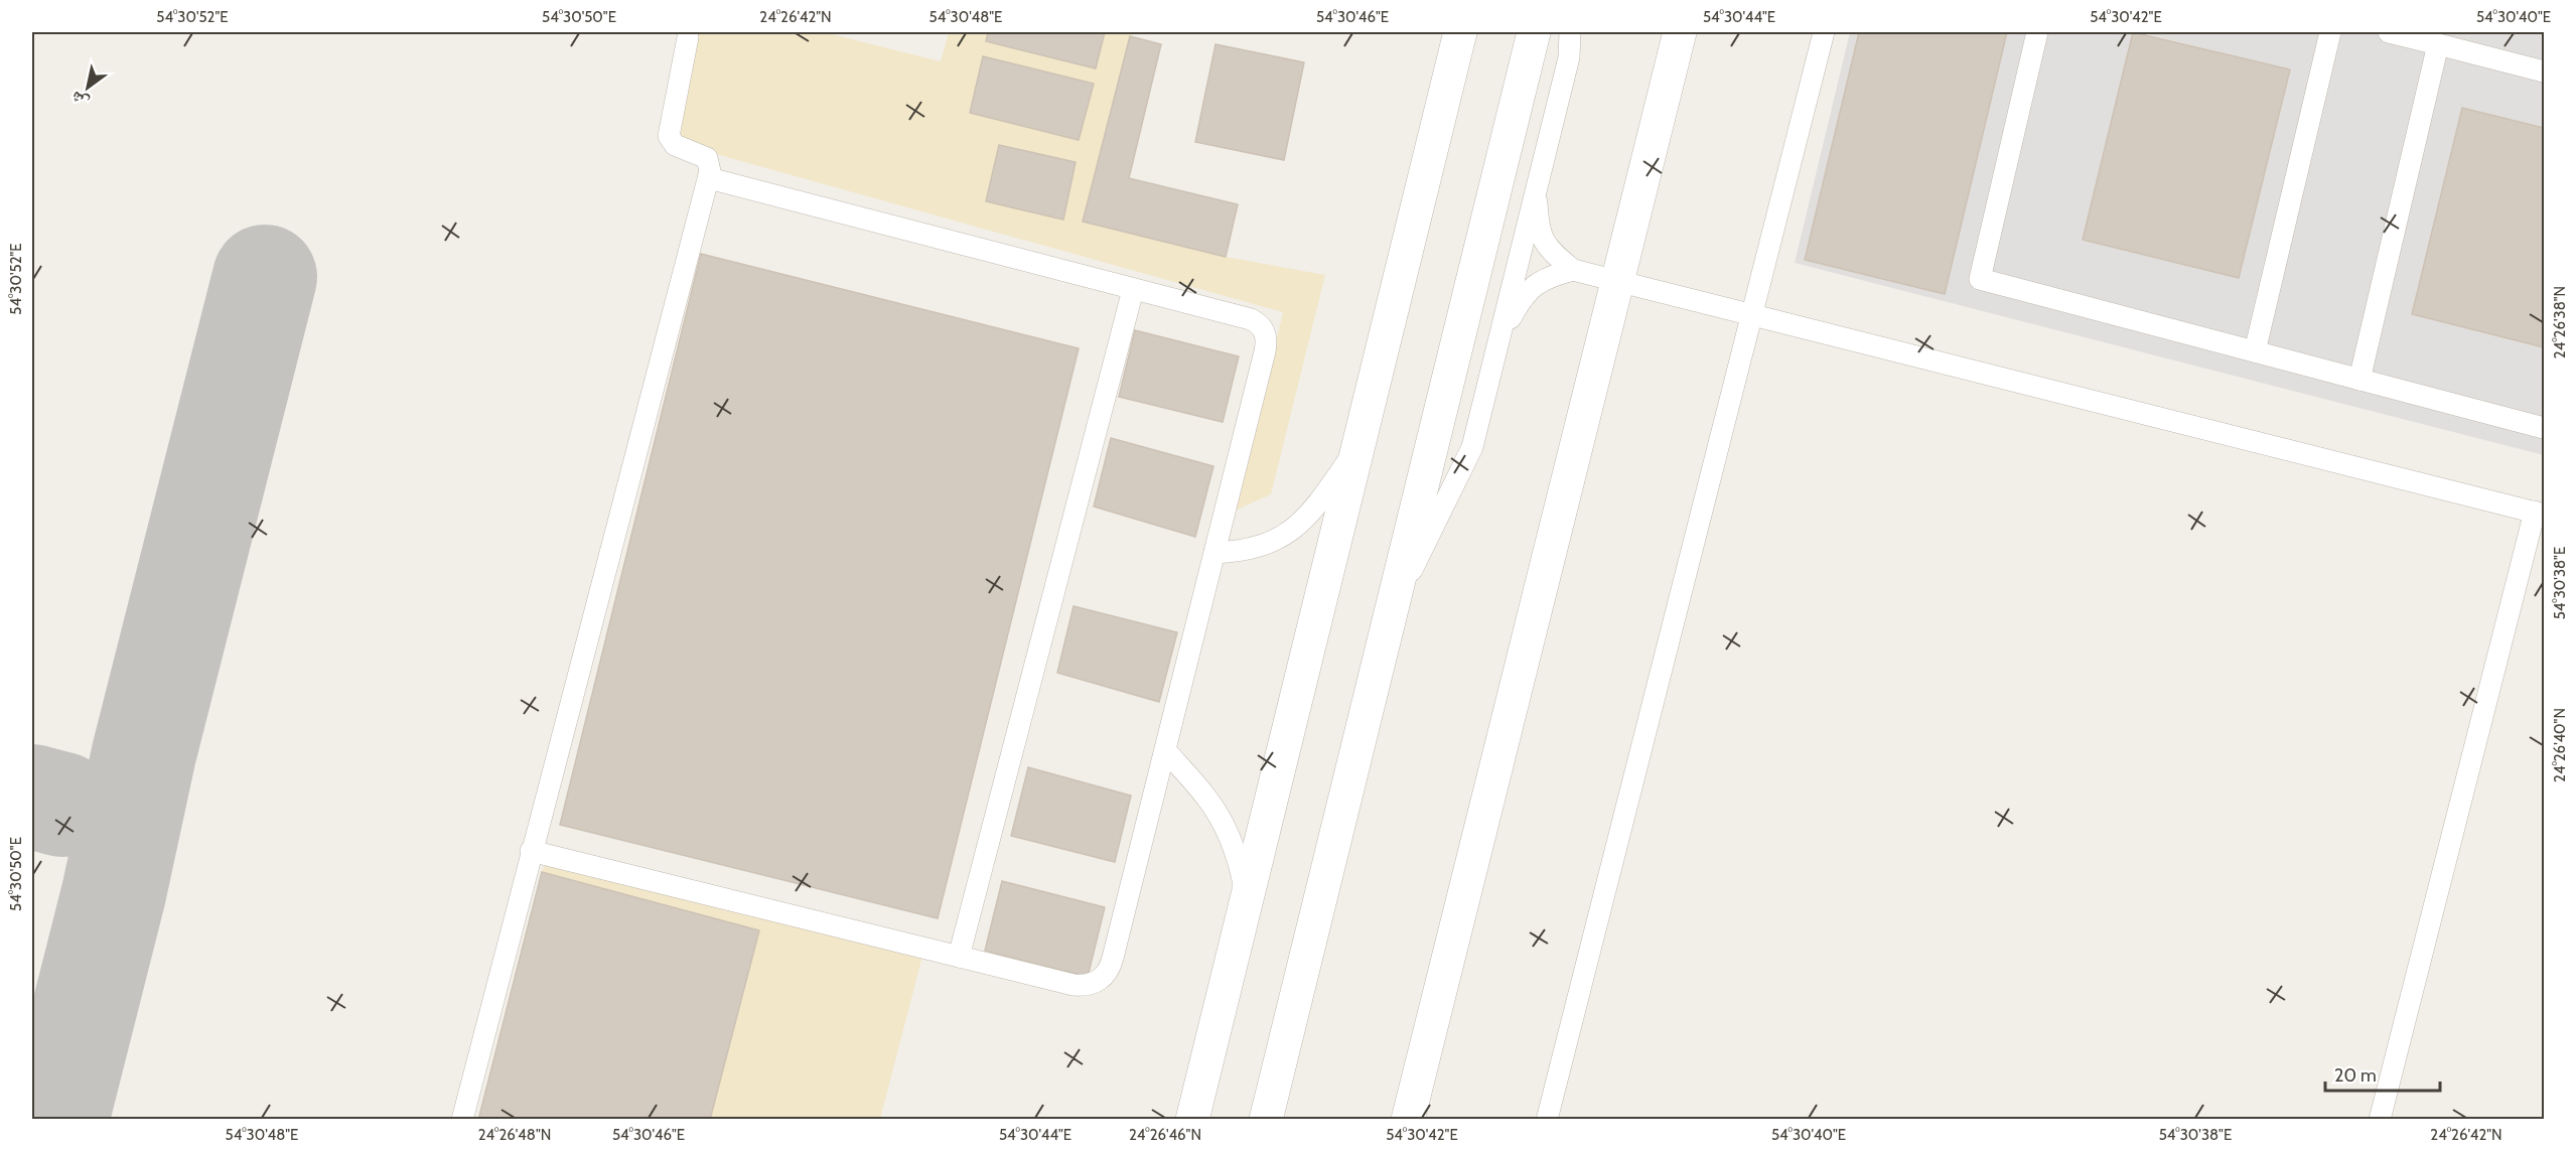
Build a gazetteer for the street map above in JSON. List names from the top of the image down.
{
  "scale_bar": "20 m",
  "north": "bottom left",
  "coordinates": [
    "54°30'52\"E",
    "54°30'50\"E",
    "24°26'42\"N",
    "54°30'48\"E",
    "54°30'46\"E",
    "54°30'44\"E",
    "54°30'42\"E",
    "54°30'40\"E",
    "24°26'38\"N",
    "54°30'38\"E",
    "24°26'40\"N",
    "24°26'48\"N",
    "24°26'46\"N"
  ]
}
